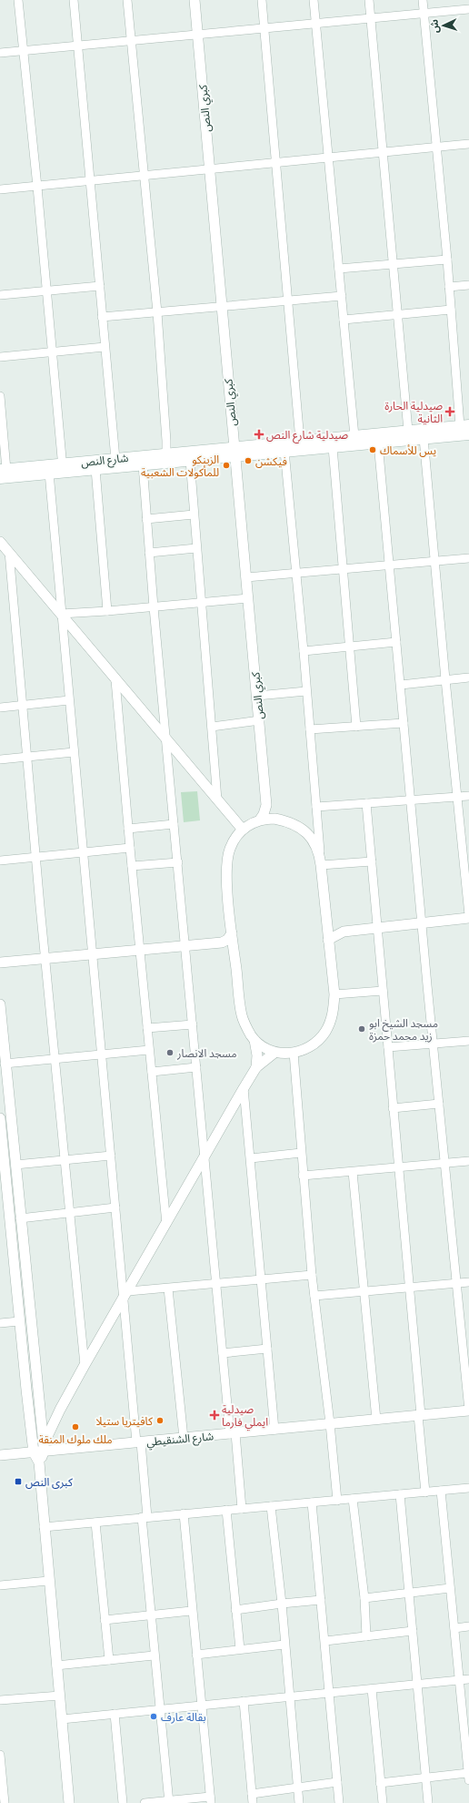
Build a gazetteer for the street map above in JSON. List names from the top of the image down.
{
  "streets": {
    "main road": ["شارع النص"],
    "street": ["كبري النص", "شارع الشنقيطي"]
  },
  "crossings": [
    ["كبري النص", "شارع النص"]
  ],
  "places": {
    "health": ["صيدلية الحارة الثانية", "صيدلية شارع النص", "صيدلية ايملي فارما"],
    "other": [
      "يس للأسماك",
      "فيكشن",
      "الزينكو للمأكولات الشعبية",
      "مسجد الشيخ ابو زيد محمد حمزة",
      "مسجد الانصار",
      "كافيتريا ستيلا",
      "ملك ملوك المنقة",
      "بقالة عارف"
    ],
    "transit": ["كبرى النص"]
  },
  "north": "left"
}
